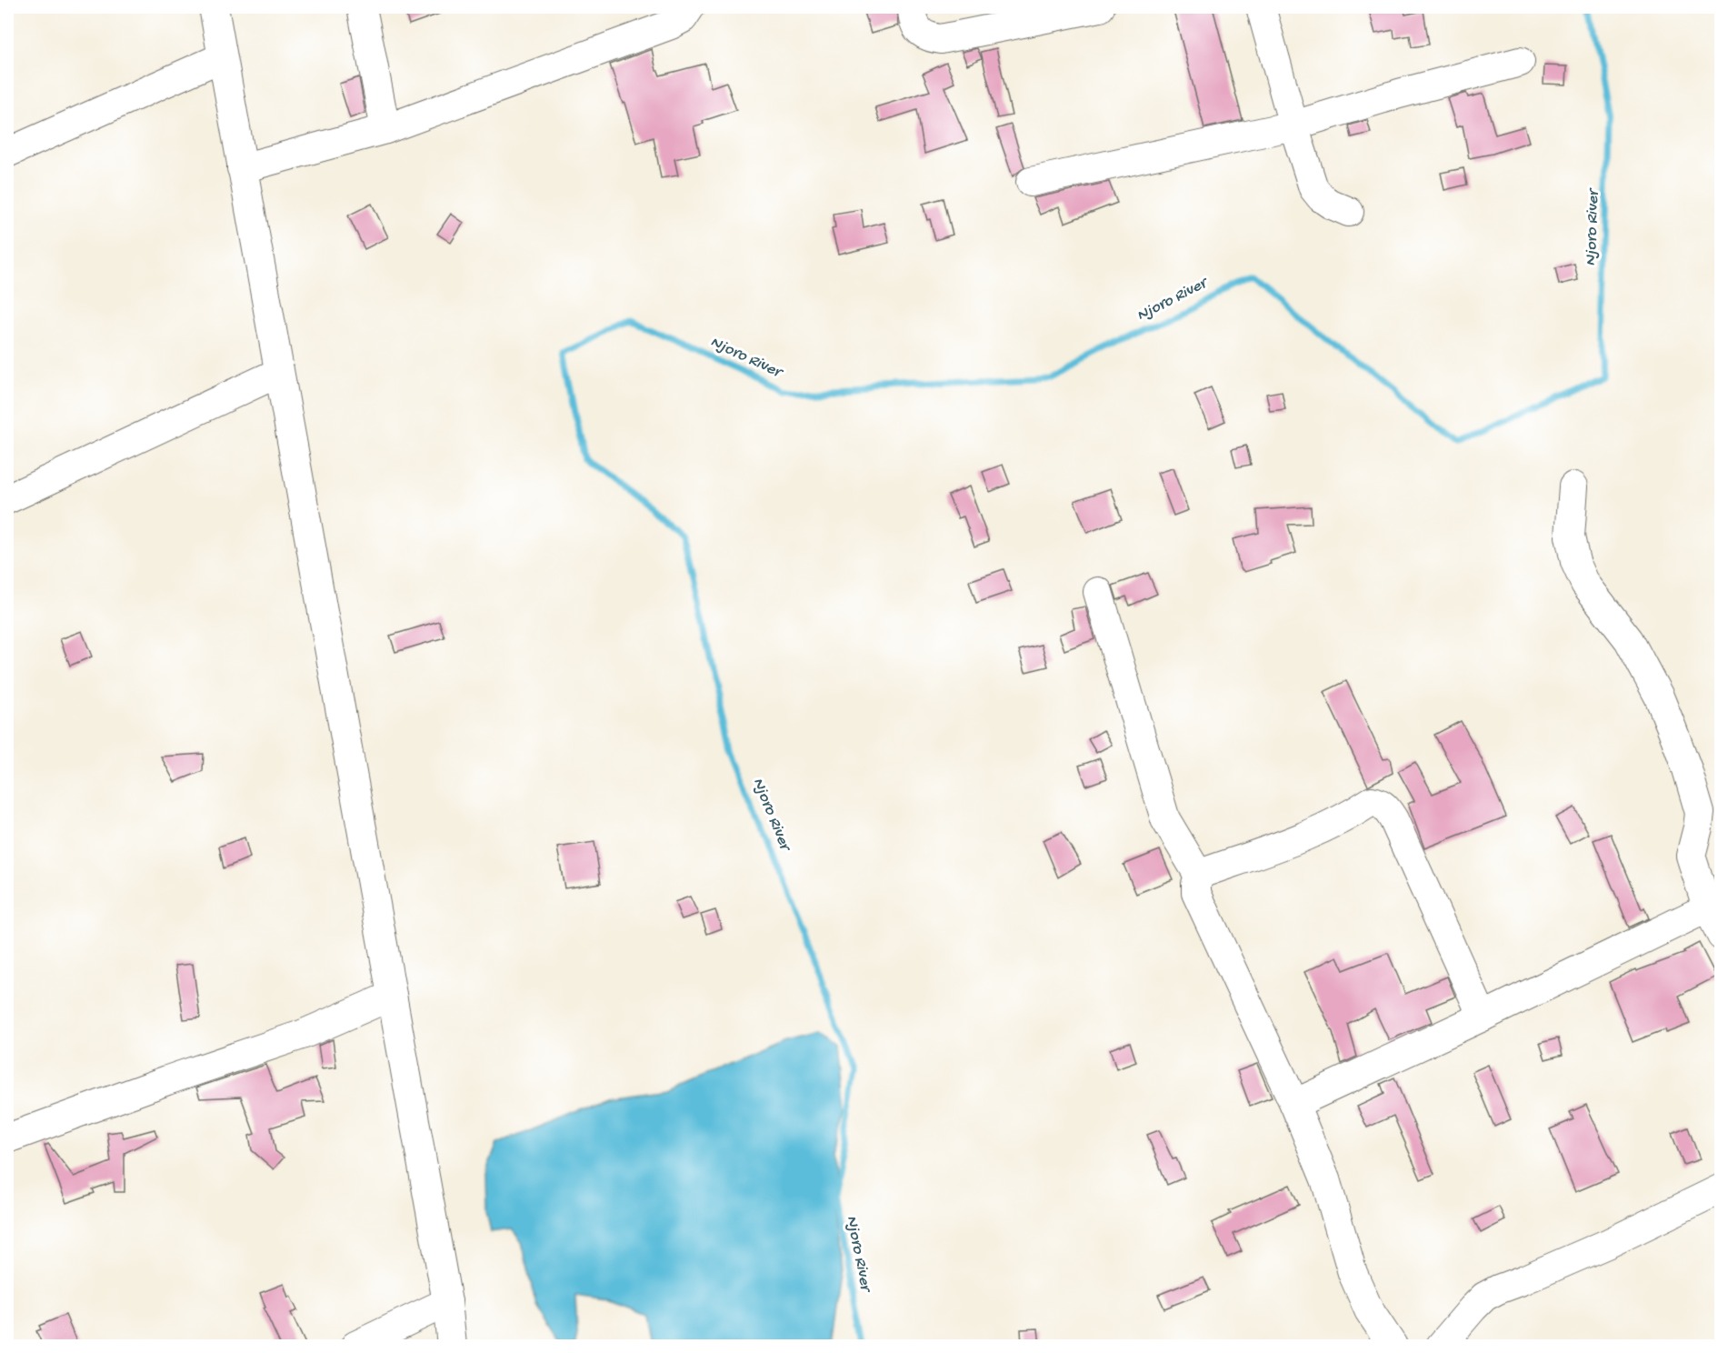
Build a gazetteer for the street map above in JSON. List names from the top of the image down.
{
  "water": ["Njoro River"]
}
